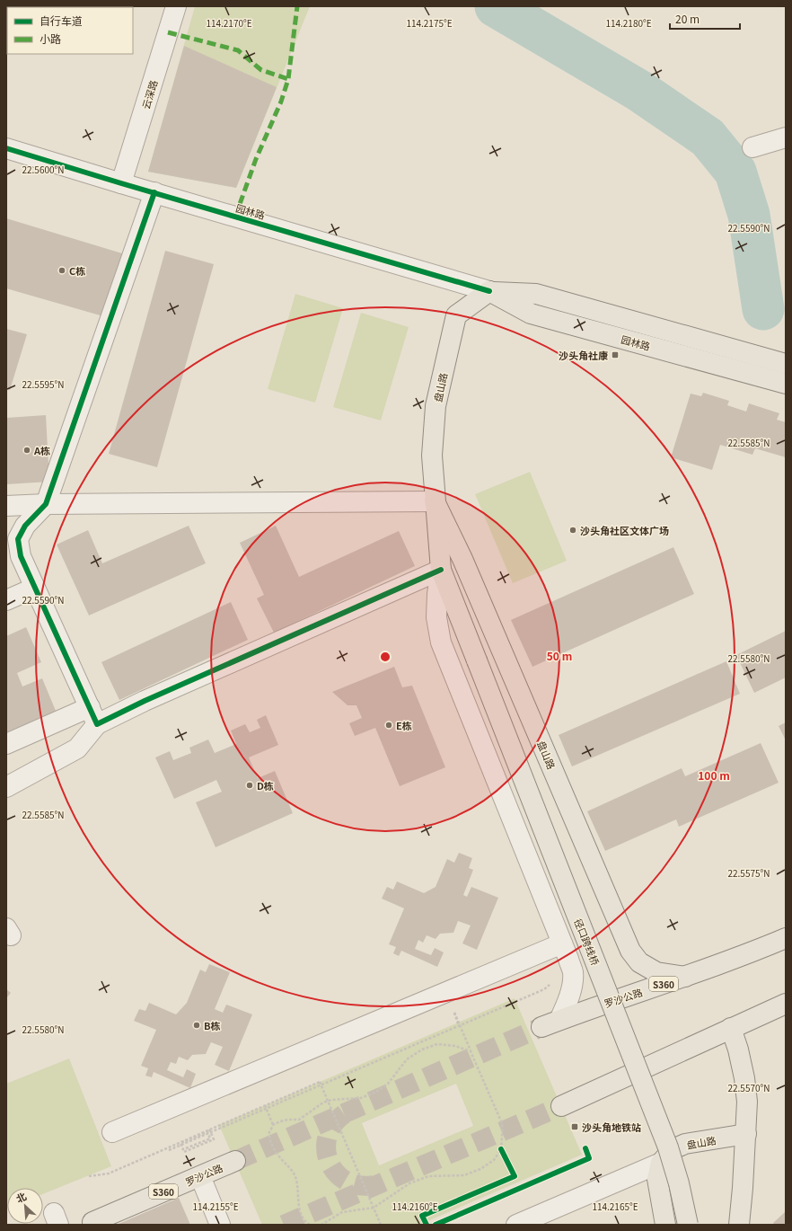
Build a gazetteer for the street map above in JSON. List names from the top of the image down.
{
  "streets": {
    "main road": [
      "园林路",
      "盘山路",
      "径口跨线桥",
      "S360",
      "罗沙公路"
    ],
    "street": ["云深路"]
  },
  "crossings": [
    ["云深路", "园林路"],
    ["园林路", "盘山路"],
    ["盘山路", "径口跨线桥"],
    ["盘山路", "罗沙公路"]
  ],
  "places": {
    "other": [
      "C栋",
      "A栋",
      "沙头角社区文体广场",
      "E栋",
      "D栋",
      "B栋"
    ],
    "transit": ["沙头角社康", "沙头角地铁站"]
  },
  "legend": ["自行车道", "小路"],
  "scale_bar": "20 m",
  "north": "top left",
  "coordinates": [
    "114.2170°E",
    "114.2175°E",
    "114.2180°E",
    "22.5600°N",
    "22.5590°N",
    "22.5595°N",
    "22.5585°N",
    "22.5580°N",
    "22.5575°N",
    "22.5570°N",
    "114.2155°E",
    "114.2160°E",
    "114.2165°E"
  ],
  "rings": ["50 m", "100 m"]
}
